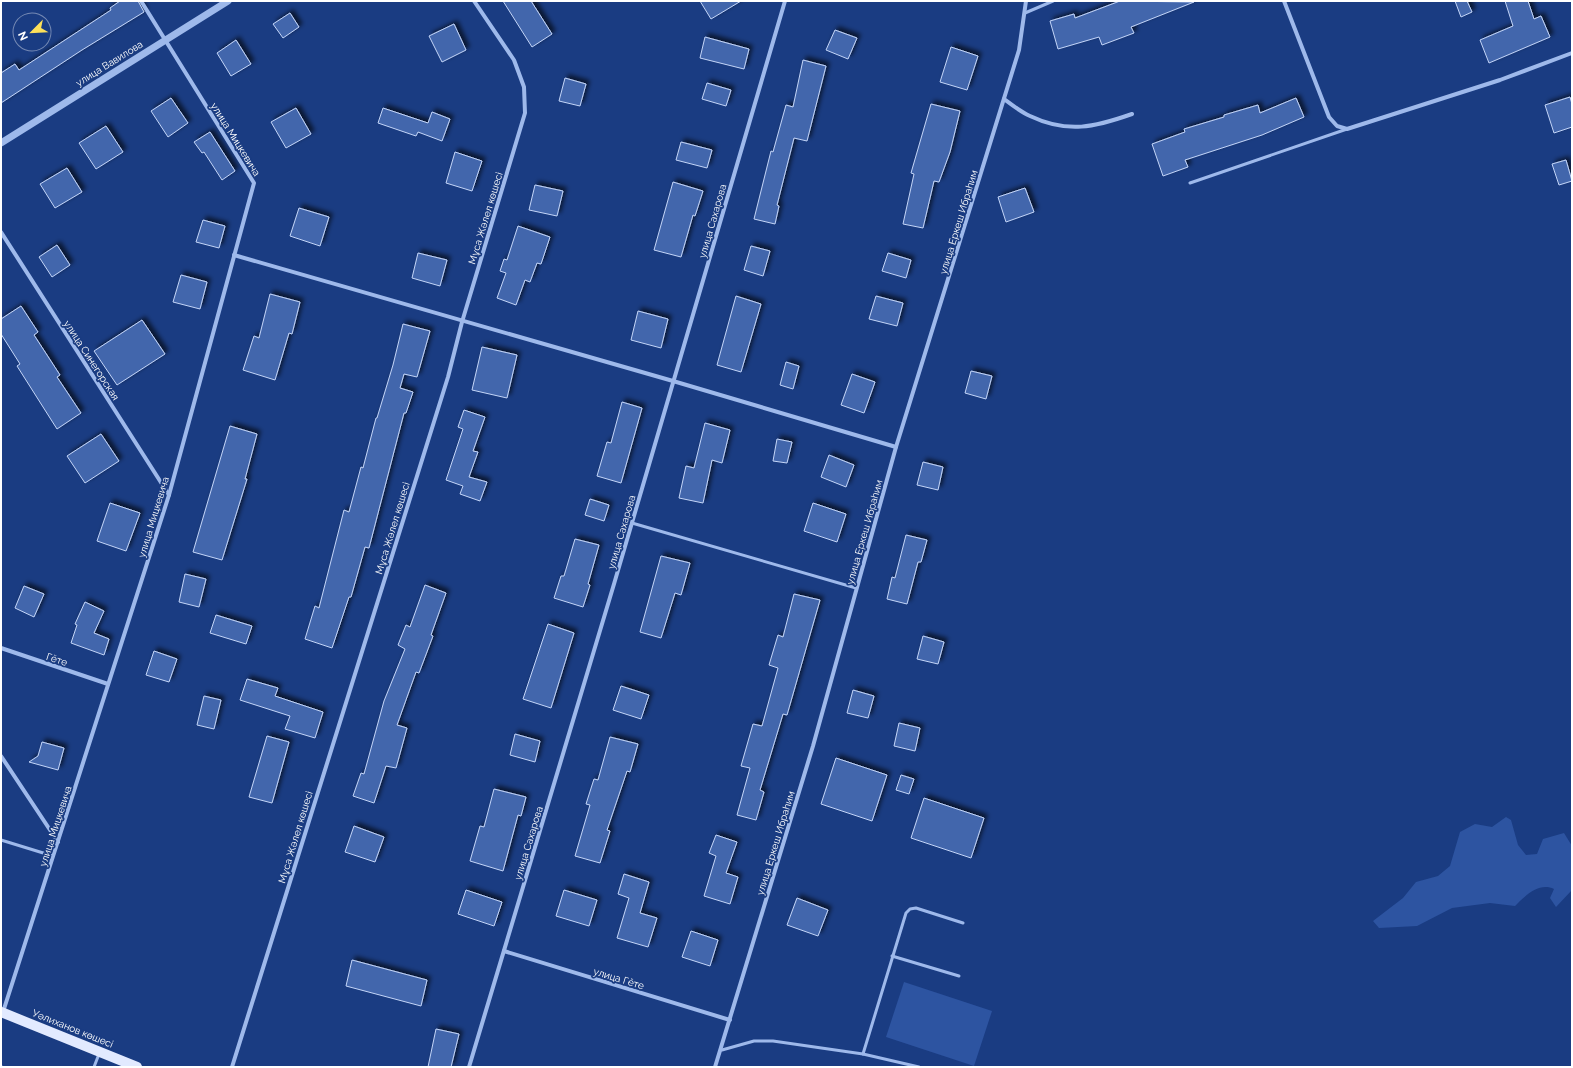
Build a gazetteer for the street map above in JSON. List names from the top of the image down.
{
  "streets": {
    "main road": ["Уәлиханов көшесі"],
    "street": [
      "улица Вавилова",
      "улица Мицкевича",
      "Мұса Жәлел көшесі",
      "улица Сахарова",
      "улица Еркеш Ибраһим",
      "улица Синегорская",
      "Гёте",
      "улица Гёте"
    ]
  },
  "crossings": [
    ["улица Вавилова", "улица Мицкевича"],
    ["улица Мицкевича", "улица Синегорская"],
    ["улица Мицкевича", "Гёте"],
    ["улица Мицкевича", "Уәлиханов көшесі"],
    ["улица Сахарова", "улица Гёте"],
    ["улица Еркеш Ибраһим", "улица Гёте"]
  ],
  "north": "bottom left"
}
